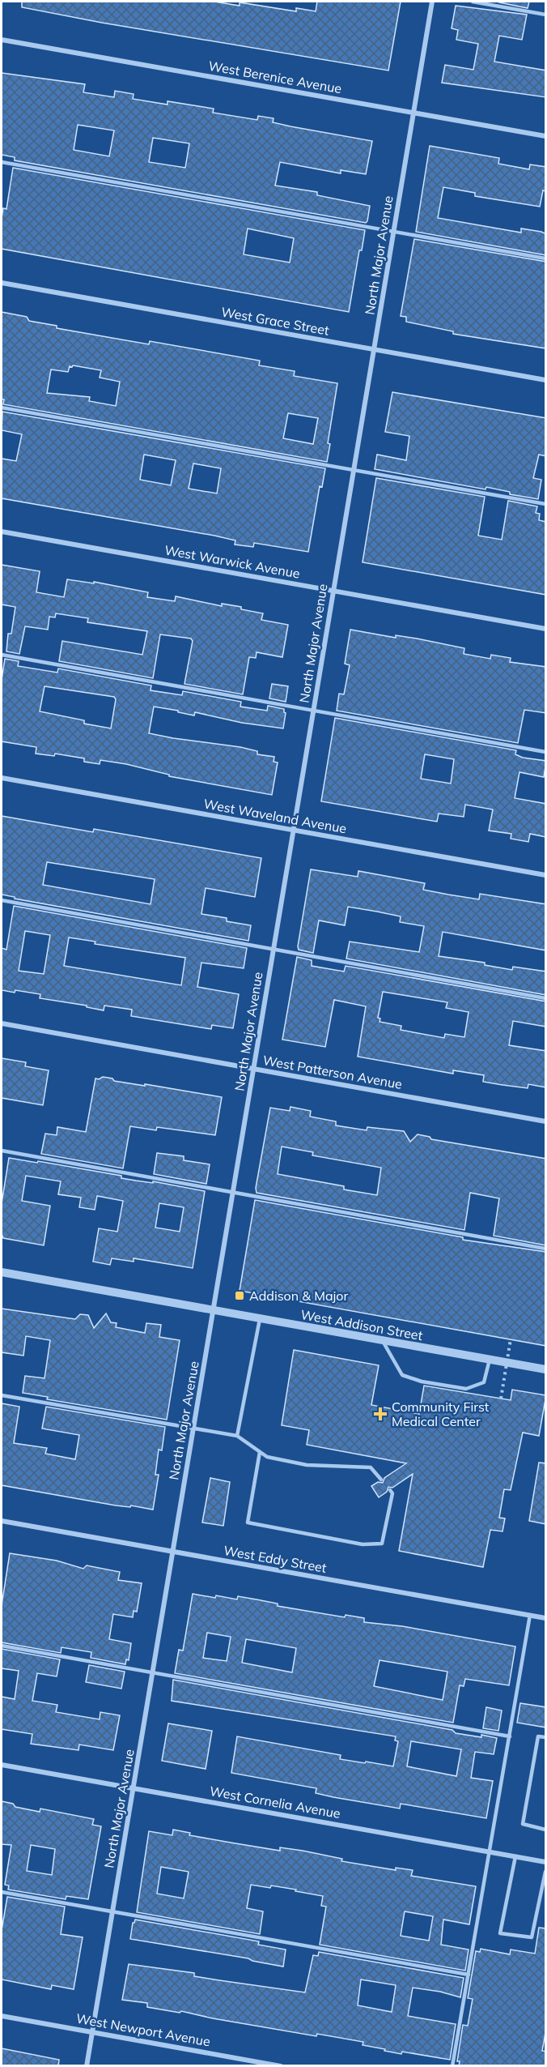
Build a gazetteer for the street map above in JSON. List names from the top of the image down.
{
  "streets": {
    "street": [
      "West Berenice Avenue",
      "North Major Avenue",
      "West Grace Street",
      "West Warwick Avenue",
      "West Waveland Avenue",
      "West Patterson Avenue",
      "West Addison Street",
      "West Eddy Street",
      "West Cornelia Avenue",
      "West Newport Avenue"
    ]
  },
  "crossings": [
    ["West Berenice Avenue", "North Major Avenue"],
    ["North Major Avenue", "West Grace Street"],
    ["North Major Avenue", "West Warwick Avenue"],
    ["North Major Avenue", "West Waveland Avenue"],
    ["North Major Avenue", "West Patterson Avenue"],
    ["North Major Avenue", "West Addison Street"],
    ["North Major Avenue", "West Eddy Street"],
    ["North Major Avenue", "West Cornelia Avenue"],
    ["North Major Avenue", "West Newport Avenue"]
  ],
  "places": {
    "transit": ["Addison & Major"],
    "health": ["Community First Medical Center"]
  }
}
